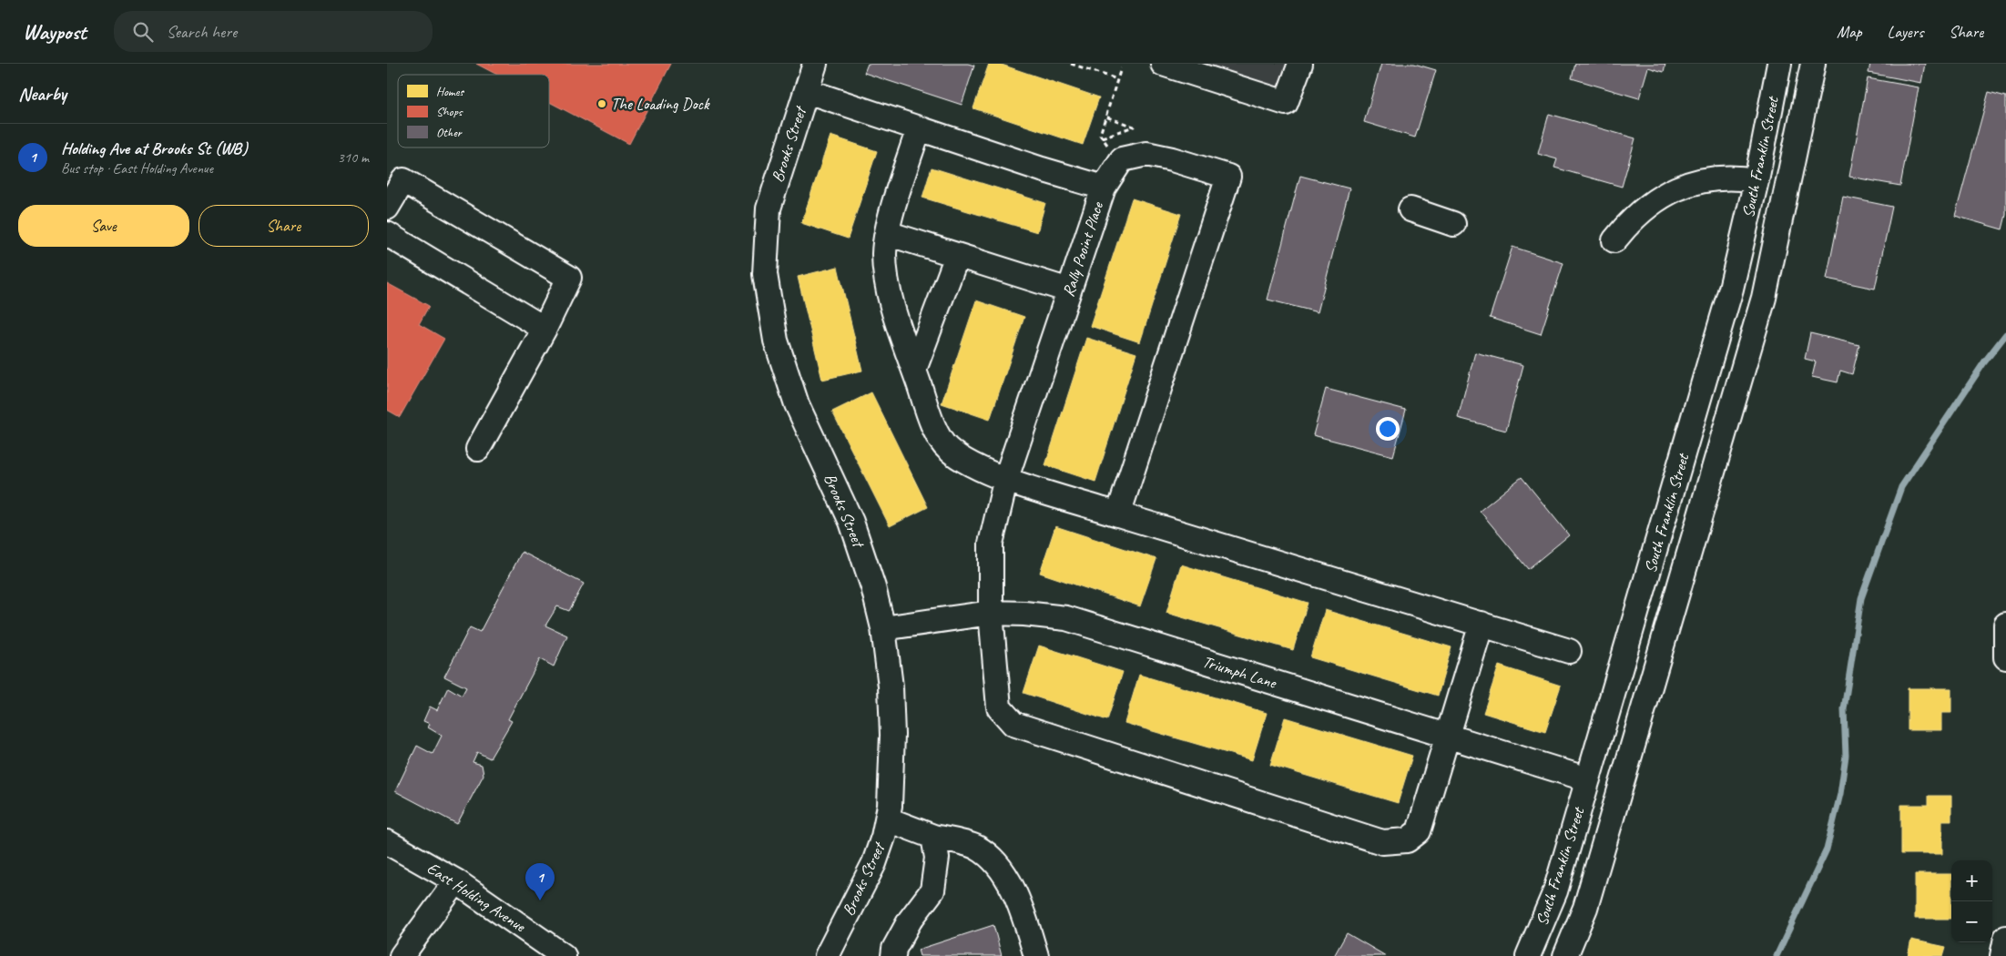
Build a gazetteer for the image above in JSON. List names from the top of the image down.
{
  "streets": {
    "street": [
      "Brooks Street",
      "South Franklin Street",
      "Rally Pooint Place",
      "Triumph Lane",
      "East Holding Avenue"
    ]
  },
  "crossings": [
    ["Brooks Street", "Rally Pooint Place"],
    ["Brooks Street", "Triumph Lane"],
    ["South Franklin Street", "Triumph Lane"],
    ["Rally Pooint Place", "Triumph Lane"]
  ],
  "places": ["The Loading Dock"],
  "legend": ["Homes", "Shops", "Other"],
  "page": {
    "header": "Waypost",
    "search": "Search here",
    "nav": ["Map", "Layers", "Share"],
    "heading": "Nearby",
    "list": [
      {
        "mark": "1",
        "name": "Holding Ave at Brooks St (WB)",
        "note": "Bus stop · East Holding Avenue",
        "value": "310 m"
      }
    ],
    "buttons": ["Save", "Share"],
    "map_buttons": ["+", "−"],
    "pins": "1"
  }
}
